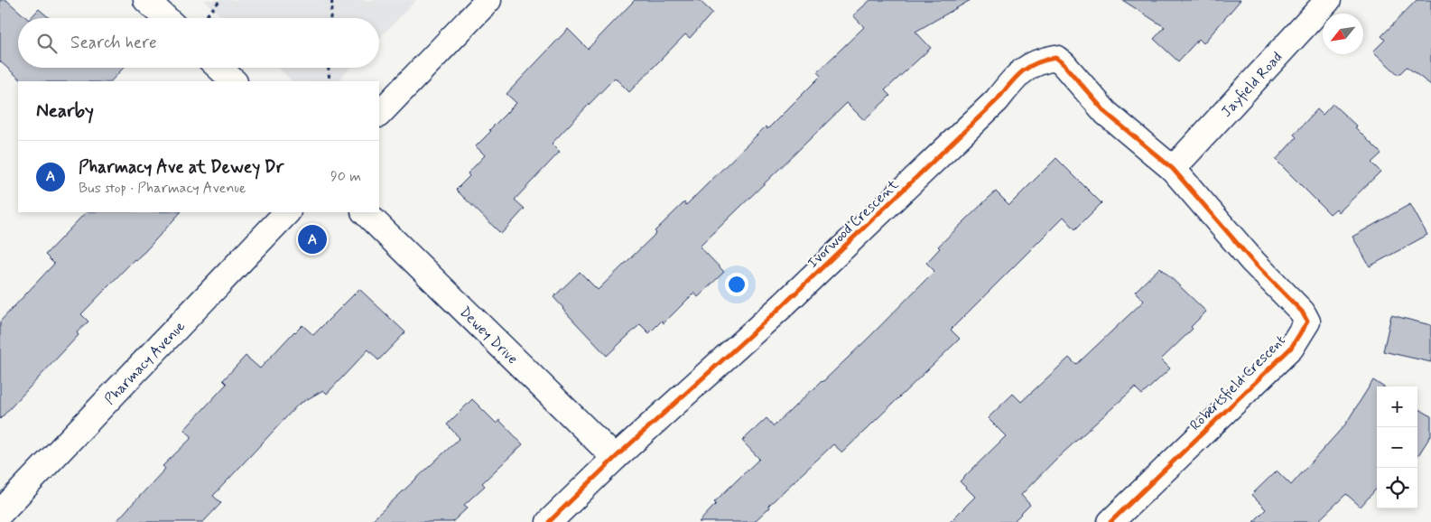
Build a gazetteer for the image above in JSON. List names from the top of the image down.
{
  "streets": {
    "street": [
      "Jayfield Road",
      "Ivorwood Crescent",
      "Dewey Drive",
      "Pharmacy Avenue",
      "Robertsfield Crescent"
    ]
  },
  "crossings": [
    ["Jayfield Road", "Ivorwood Crescent"],
    ["Jayfield Road", "Robertsfield Crescent"],
    ["Ivorwood Crescent", "Dewey Drive"],
    ["Ivorwood Crescent", "Robertsfield Crescent"]
  ],
  "north": "bottom left",
  "page": {
    "search": "Search here",
    "heading": "Nearby",
    "list": [
      {
        "mark": "A",
        "name": "Pharmacy Ave at Dewey Dr",
        "note": "Bus stop · Pharmacy Avenue",
        "value": "90 m"
      }
    ],
    "pins": "A",
    "map_buttons": ["+", "−"]
  }
}
